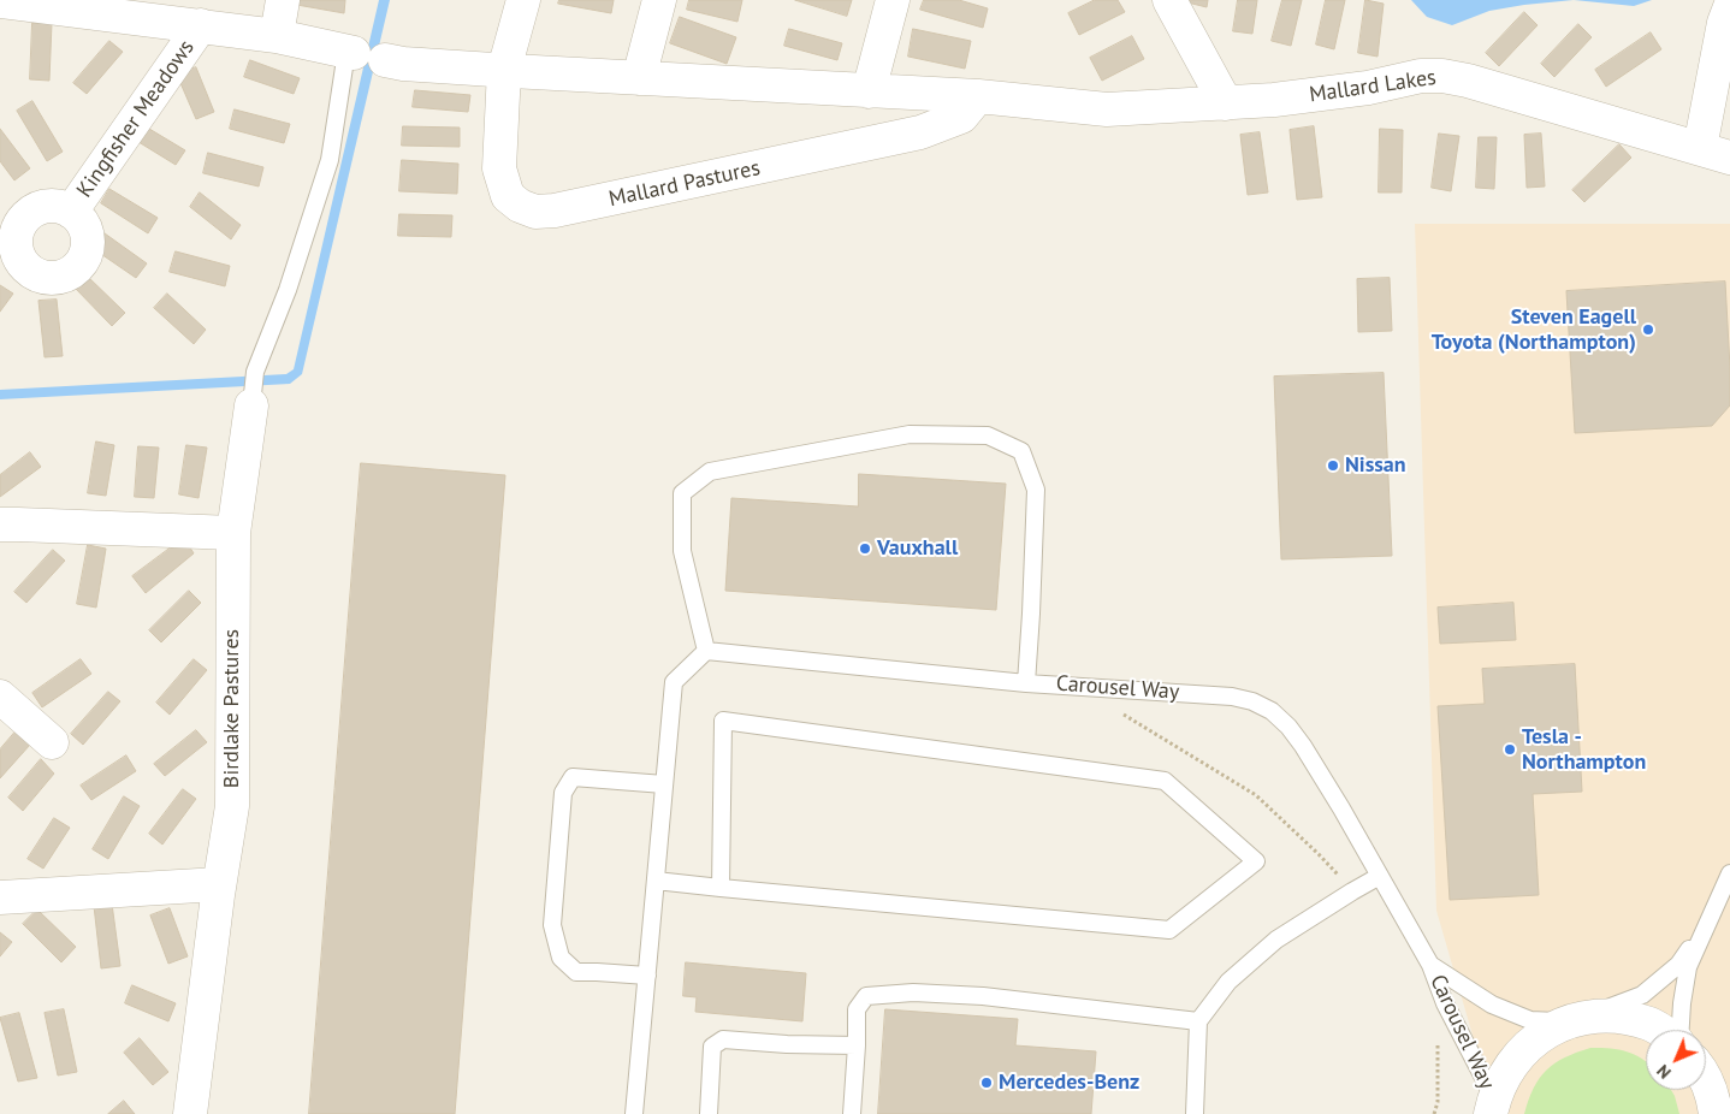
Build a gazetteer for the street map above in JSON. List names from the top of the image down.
{
  "streets": {
    "street": [
      "Mallard Lakes",
      "Kingfisher Meadows",
      "Mallard Pastures",
      "Birdlake Pastures"
    ],
    "lane": ["Carousel Way"]
  },
  "places": [
    "Steven Eagell Toyota (Northampton)",
    "Nissan",
    "Vauxhall",
    "Tesla - Northampton",
    "Mercedes-Benz"
  ],
  "north": "bottom left"
}
